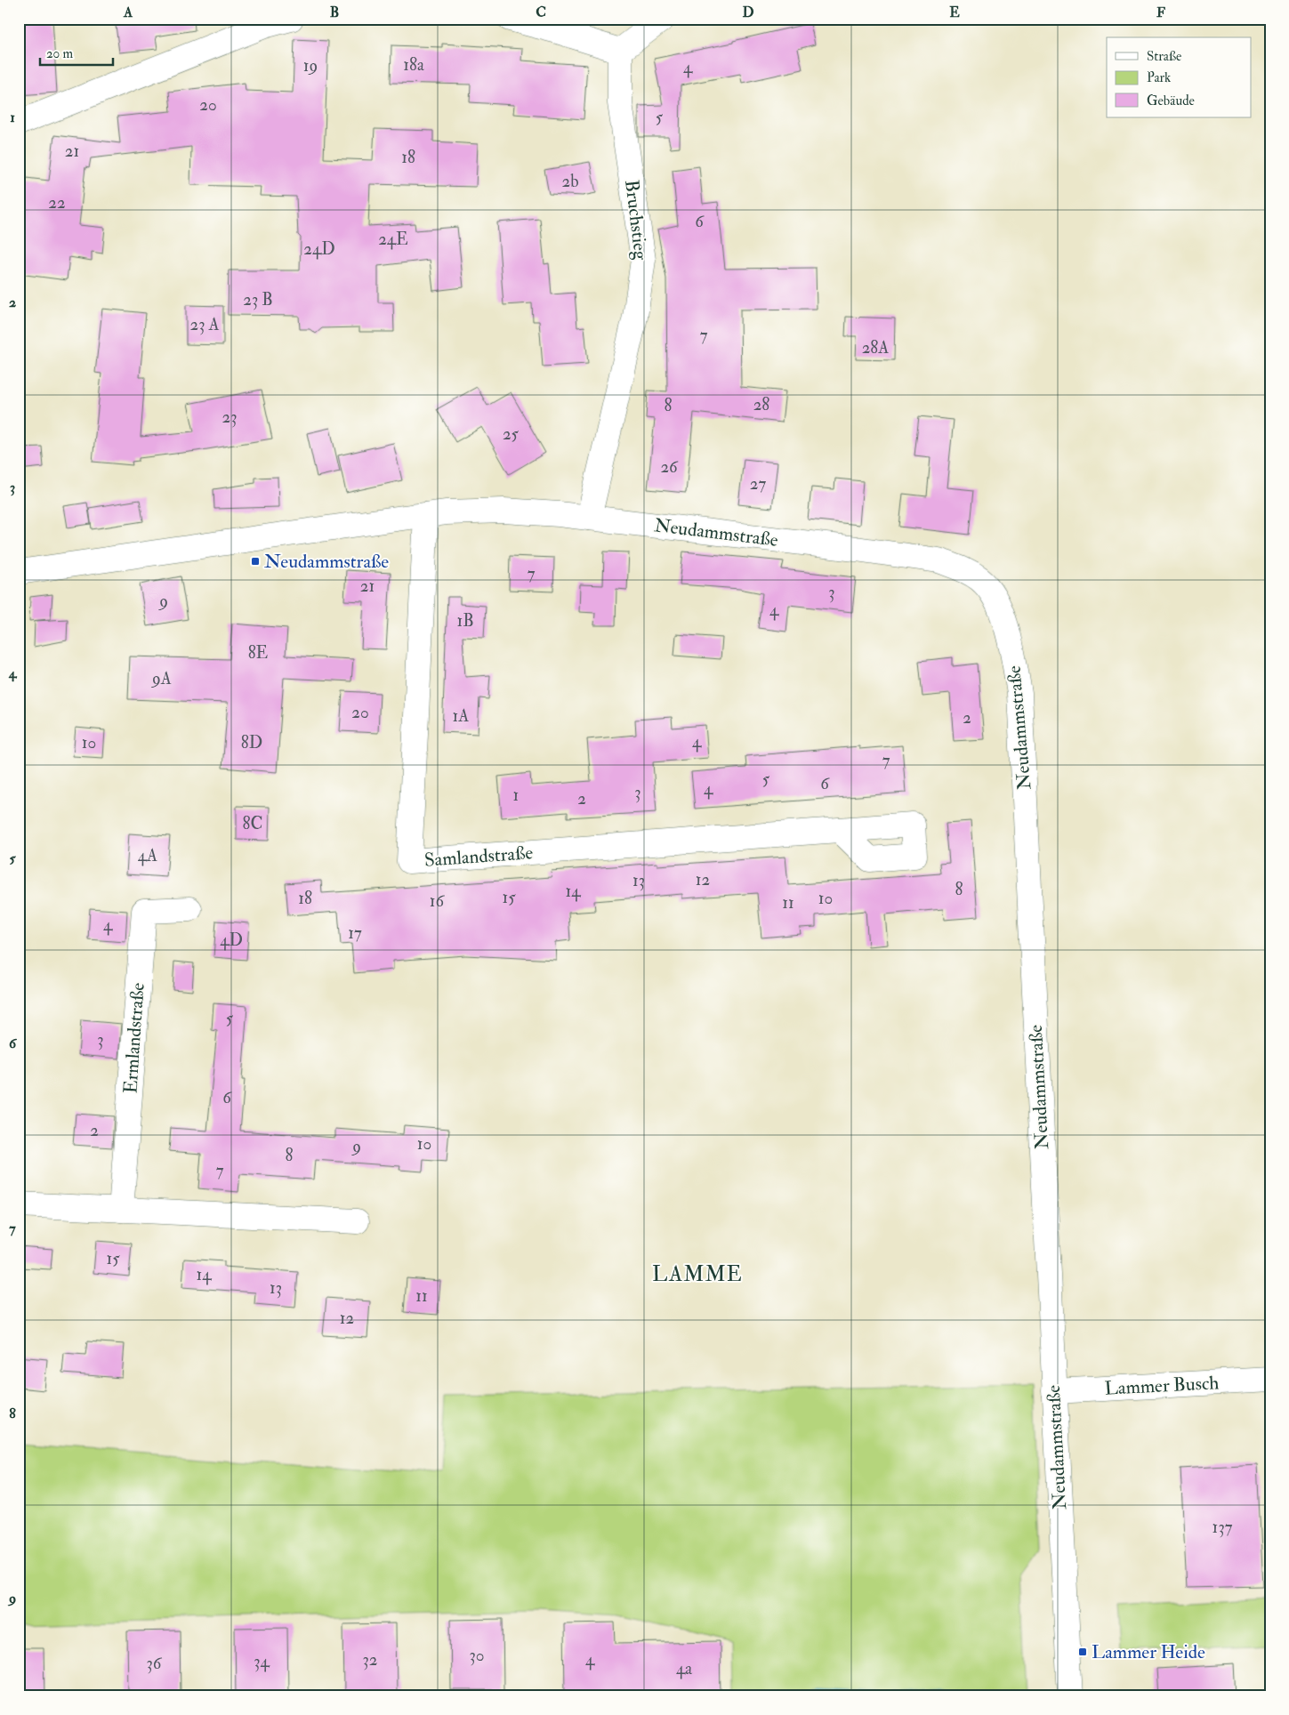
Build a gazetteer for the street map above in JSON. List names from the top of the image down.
{
  "streets": {
    "street": [
      "Bruchstieg",
      "Neudammstraße",
      "Samlandstraße",
      "Ermlandstraße",
      "Lammer Busch"
    ]
  },
  "crossings": [
    ["Bruchstieg", "Neudammstraße"],
    ["Neudammstraße", "Samlandstraße"],
    ["Neudammstraße", "Lammer Busch"]
  ],
  "districts": ["LAMME"],
  "places": {
    "transit": ["Neudammstraße", "Lammer Heide"]
  },
  "house_numbers": [
    "18a",
    "19",
    "4",
    "20",
    "5",
    "21",
    "18",
    "2b",
    "22",
    "6",
    "24E",
    "24D",
    "23 B",
    "23 A",
    "7",
    "28A",
    "28",
    "8",
    "23",
    "25",
    "26",
    "27",
    "7",
    "21",
    "3",
    "9",
    "4",
    "1B",
    "8E",
    "9A",
    "20",
    "1A",
    "2",
    "4",
    "10",
    "8D",
    "7",
    "5",
    "6",
    "4",
    "3",
    "1",
    "2",
    "8C",
    "4A",
    "12",
    "13",
    "8",
    "14",
    "15",
    "18",
    "10",
    "16",
    "11",
    "4",
    "17",
    "4D",
    "5",
    "3",
    "6",
    "2",
    "10",
    "9",
    "8",
    "7",
    "15",
    "14",
    "13",
    "11",
    "12",
    "137",
    "30",
    "32",
    "4",
    "34",
    "36",
    "4a"
  ],
  "legend": ["Straße", "Park", "Gebäude"],
  "scale_bar": "20 m",
  "grid": {
    "columns": [
      "A",
      "B",
      "C",
      "D",
      "E",
      "F"
    ],
    "rows": [
      "1",
      "2",
      "3",
      "4",
      "5",
      "6",
      "7",
      "8",
      "9"
    ]
  }
}
